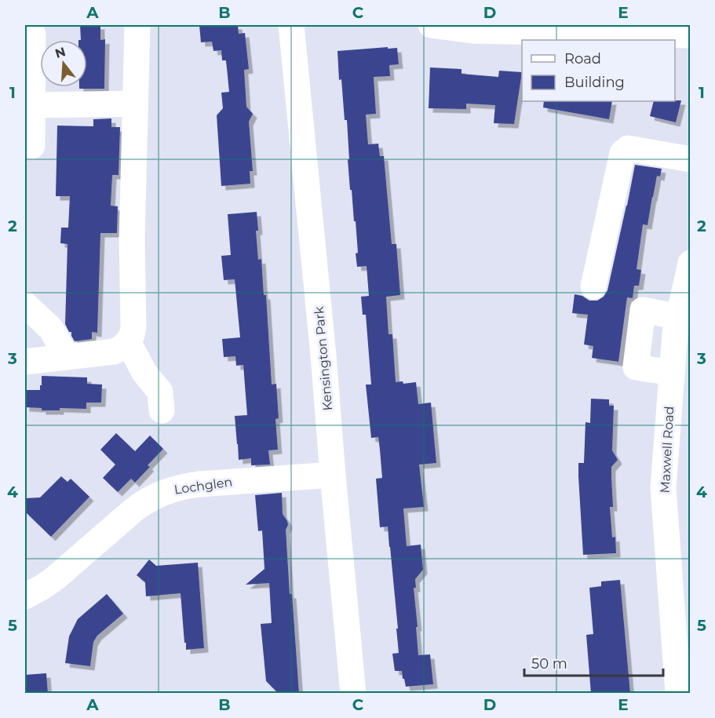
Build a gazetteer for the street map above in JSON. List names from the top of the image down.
{
  "streets": {
    "street": ["Kensington Park", "Maxwell Road", "Lochglen"]
  },
  "crossings": [
    ["Kensington Park", "Lochglen"]
  ],
  "legend": ["Road", "Building"],
  "scale_bar": "50 m",
  "north": "top",
  "grid": {
    "columns": [
      "A",
      "B",
      "C",
      "D",
      "E"
    ],
    "rows": [
      "1",
      "2",
      "3",
      "4",
      "5"
    ]
  }
}
